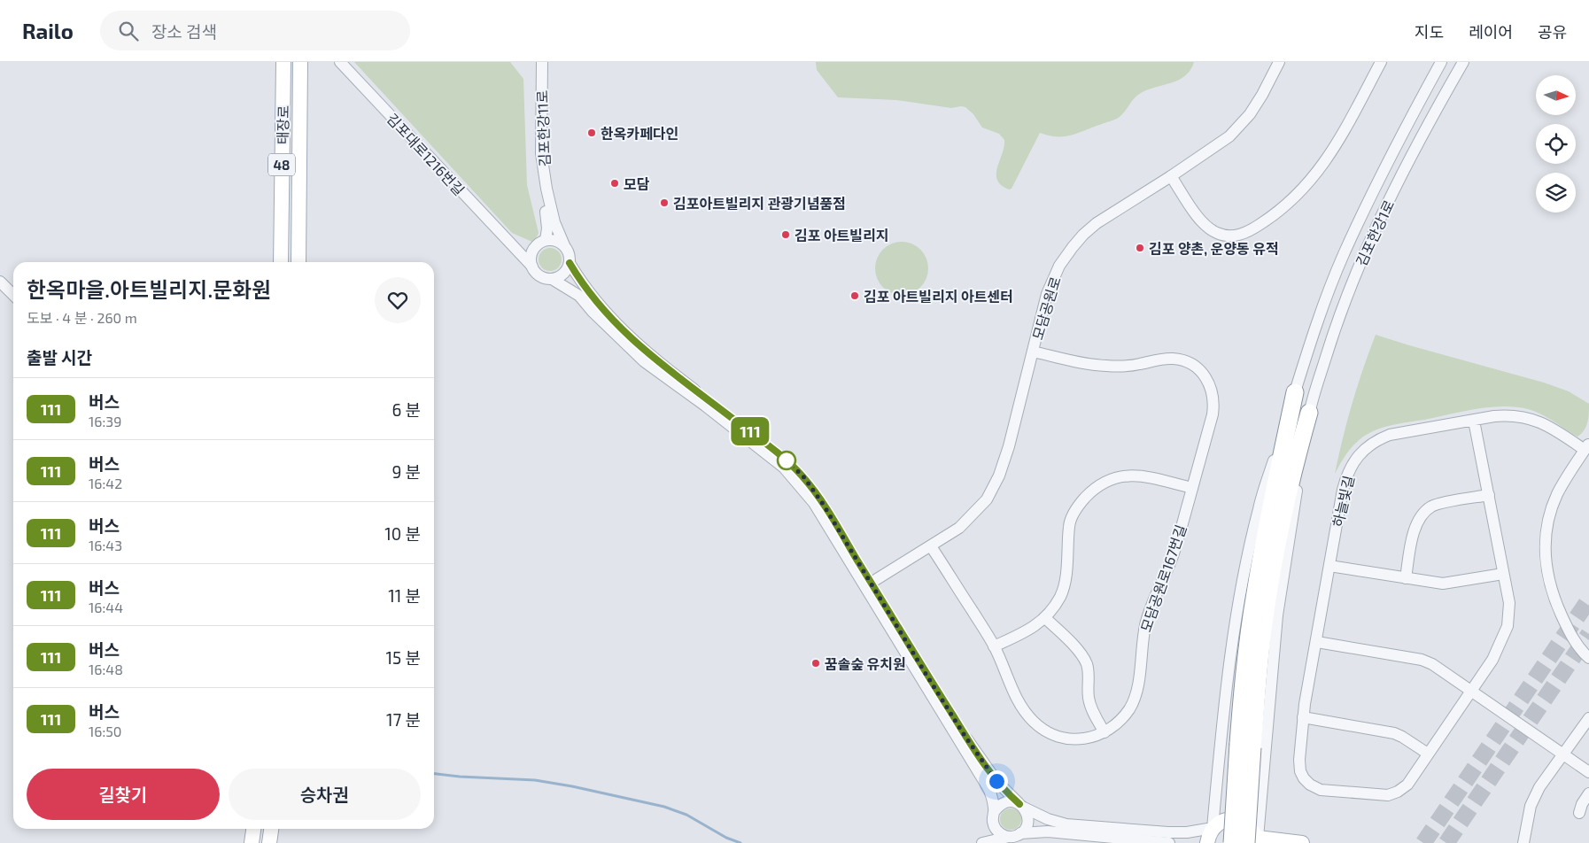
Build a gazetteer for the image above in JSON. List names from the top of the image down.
{
  "streets": {
    "main road": ["태장로", "48"],
    "street": [
      "김포한강11로",
      "김포대로1216번길",
      "김포한강1로",
      "모담공원로",
      "하늘빛길",
      "모담공원로167번길"
    ]
  },
  "crossings": [
    ["김포한강11로", "김포대로1216번길"],
    ["모담공원로", "모담공원로167번길"]
  ],
  "places": [
    "한옥카페다인",
    "모담",
    "김포아트빌리지 관광기념품점",
    "김포 아트빌리지",
    "김포 양촌, 운양동 유적",
    "김포 아트빌리지 아트센터",
    "꿈솔숲 유치원"
  ],
  "lines": ["bus line 111"],
  "north": "right",
  "page": {
    "header": "Railo",
    "search": "장소 검색",
    "nav": ["지도", "레이어", "공유"],
    "on_map": "111",
    "heading": [
      ["한옥마을.아트빌리지.문화원", "도보 · 4 분 · 260 m"],
      "출발 시간"
    ],
    "list": [
      {
        "mark": "111",
        "name": "버스",
        "note": "16:39",
        "value": "6 분"
      },
      {
        "mark": "111",
        "name": "버스",
        "note": "16:42",
        "value": "9 분"
      },
      {
        "mark": "111",
        "name": "버스",
        "note": "16:43",
        "value": "10 분"
      },
      {
        "mark": "111",
        "name": "버스",
        "note": "16:44",
        "value": "11 분"
      },
      {
        "mark": "111",
        "name": "버스",
        "note": "16:48",
        "value": "15 분"
      },
      {
        "mark": "111",
        "name": "버스",
        "note": "16:50",
        "value": "17 분"
      }
    ],
    "buttons": ["길찾기", "승차권"]
  }
}
